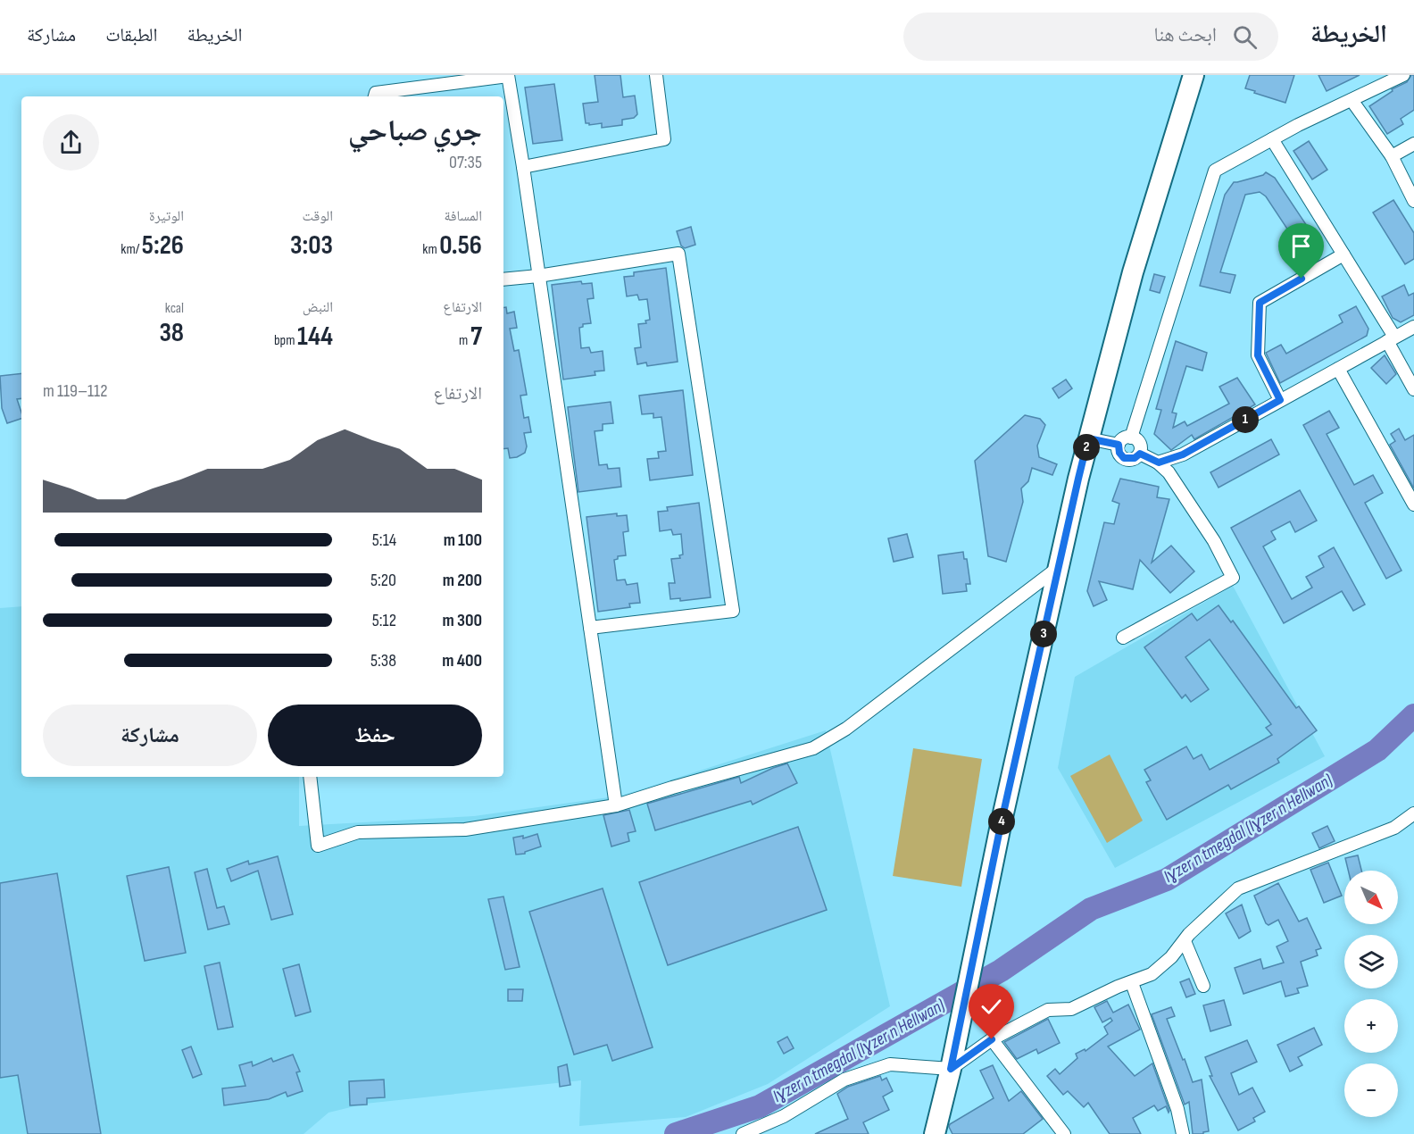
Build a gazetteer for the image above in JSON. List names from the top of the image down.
{
  "water": ["Iɣzer n tmegdal (Iɣzer n Hellwan)"],
  "north": "bottom right",
  "page": {
    "header": "الخريطة",
    "search": "ابحث هنا",
    "nav": ["الخريطة", "الطبقات", "مشاركة"],
    "heading": ["جري صباحي", "07:35"],
    "stats": [
      ["المسافة", "0.56 km"],
      ["الوقت", "3:03"],
      ["الوتيرة", "5:26 /km"],
      ["الارتفاع", "7 m"],
      ["النبض", "144 bpm"],
      ["kcal", "38"]
    ],
    "chart": ["الارتفاع", "112–119 m"],
    "pins": [
      "1",
      "2",
      "3",
      "4"
    ],
    "list": [
      {
        "name": "100 m",
        "note": "5:14"
      },
      {
        "name": "200 m",
        "note": "5:20"
      },
      {
        "name": "300 m",
        "note": "5:12"
      },
      {
        "name": "400 m",
        "note": "5:38"
      }
    ],
    "buttons": ["حفظ", "مشاركة"],
    "map_buttons": ["+", "−"]
  }
}
